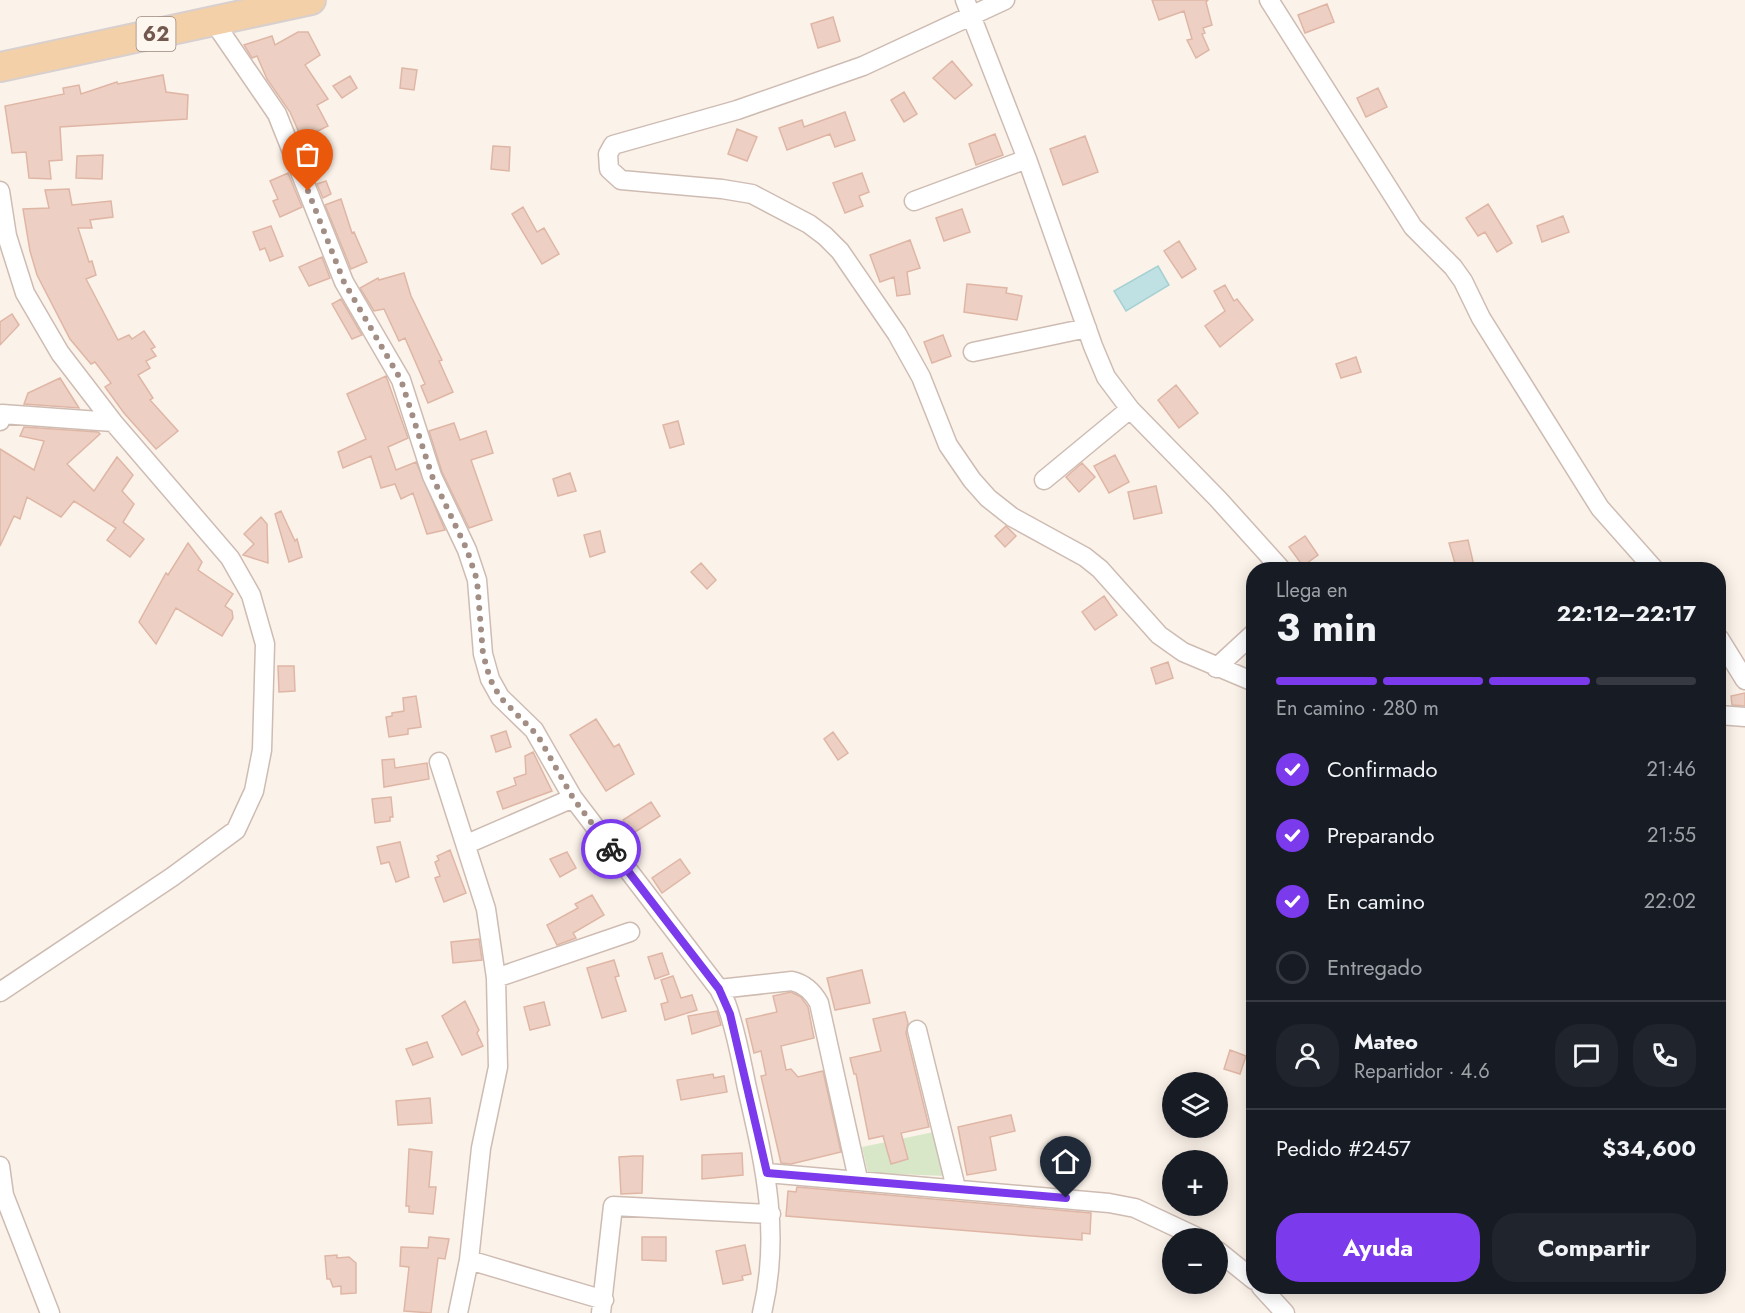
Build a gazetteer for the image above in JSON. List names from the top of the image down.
{
  "streets": {
    "main road": ["62"]
  },
  "page": {
    "heading": ["3 min", "Llega en", "22:12–22:17"],
    "panel": [
      "Mateo",
      "Repartidor · 4.6",
      "Pedido #2457",
      "$34,600"
    ],
    "bar": "En camino · 280 m",
    "list": [
      ["Confirmado", "21:46"],
      ["Preparando", "21:55"],
      ["En camino", "22:02"],
      "Entregado"
    ],
    "map_buttons": ["+", "−"],
    "buttons": ["Ayuda", "Compartir"]
  }
}
